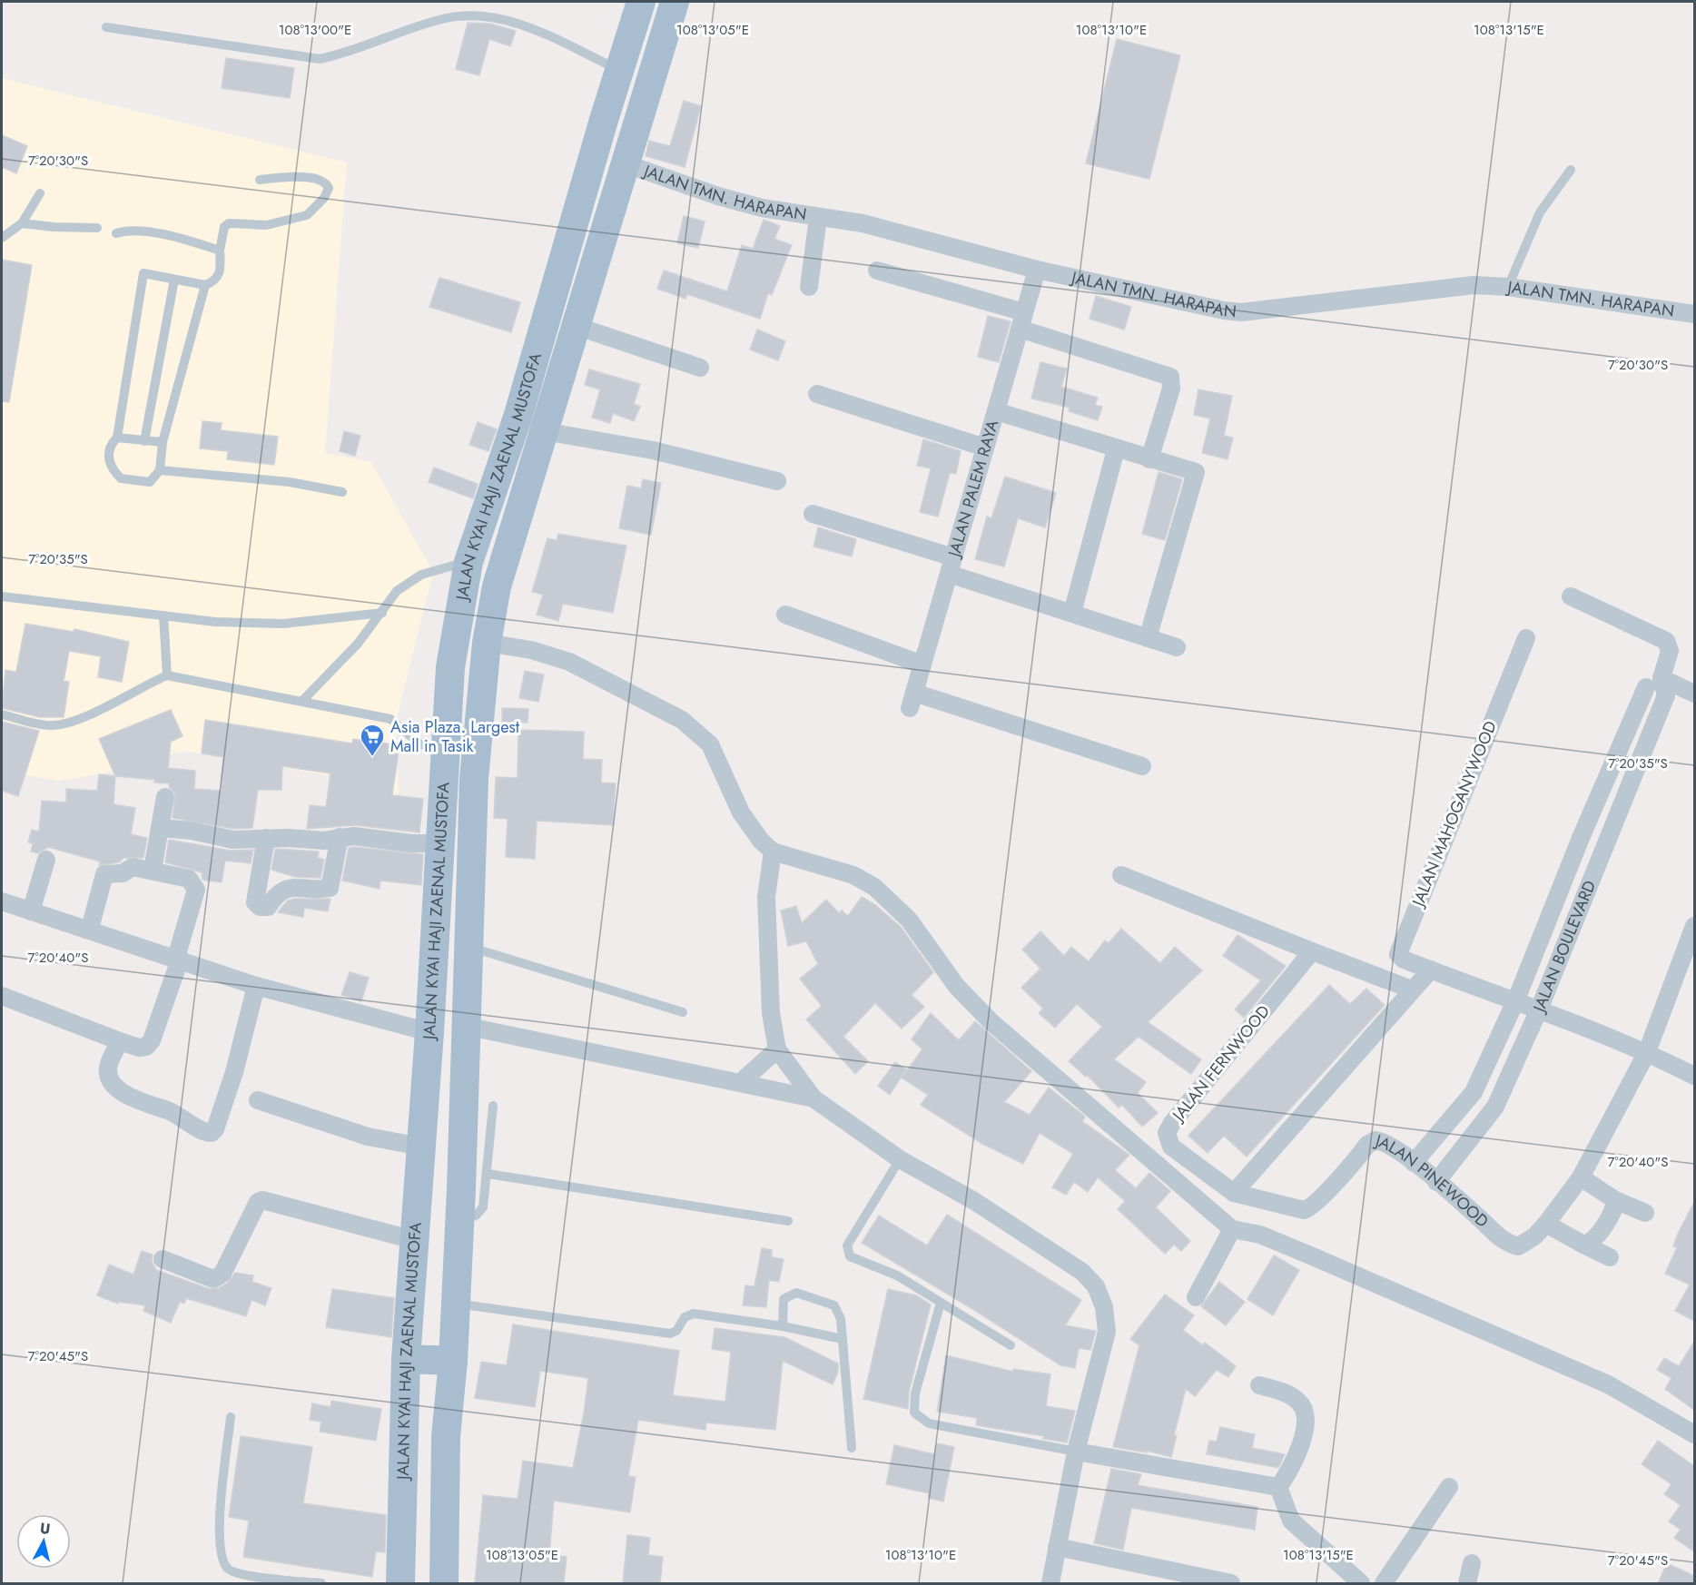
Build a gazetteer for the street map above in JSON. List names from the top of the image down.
{
  "streets": {
    "main road": ["JALAN KYAI HAJI ZAENAL MUSTOFA"],
    "street": [
      "JALAN TMN. HARAPAN",
      "JALAN PALEM RAYA",
      "JALAN MAHOGANYWOOD",
      "JALAN BOULEVARD",
      "JALAN FERNWOOD",
      "JALAN PINEWOOD"
    ]
  },
  "crossings": [
    ["JALAN TMN. HARAPAN", "JALAN KYAI HAJI ZAENAL MUSTOFA"],
    ["JALAN TMN. HARAPAN", "JALAN PALEM RAYA"],
    ["JALAN MAHOGANYWOOD", "JALAN BOULEVARD"],
    ["JALAN MAHOGANYWOOD", "JALAN PINEWOOD"],
    ["JALAN BOULEVARD", "JALAN PINEWOOD"],
    ["JALAN FERNWOOD", "JALAN PINEWOOD"]
  ],
  "places": {
    "supermarket": ["Asia Plaza. Largest Mall in Tasik"]
  },
  "north": "top",
  "coordinates": [
    "108°13'00\"E",
    "108°13'05\"E",
    "108°13'10\"E",
    "108°13'15\"E",
    "7°20'30\"S",
    "7°20'35\"S",
    "7°20'40\"S",
    "7°20'45\"S"
  ]
}
